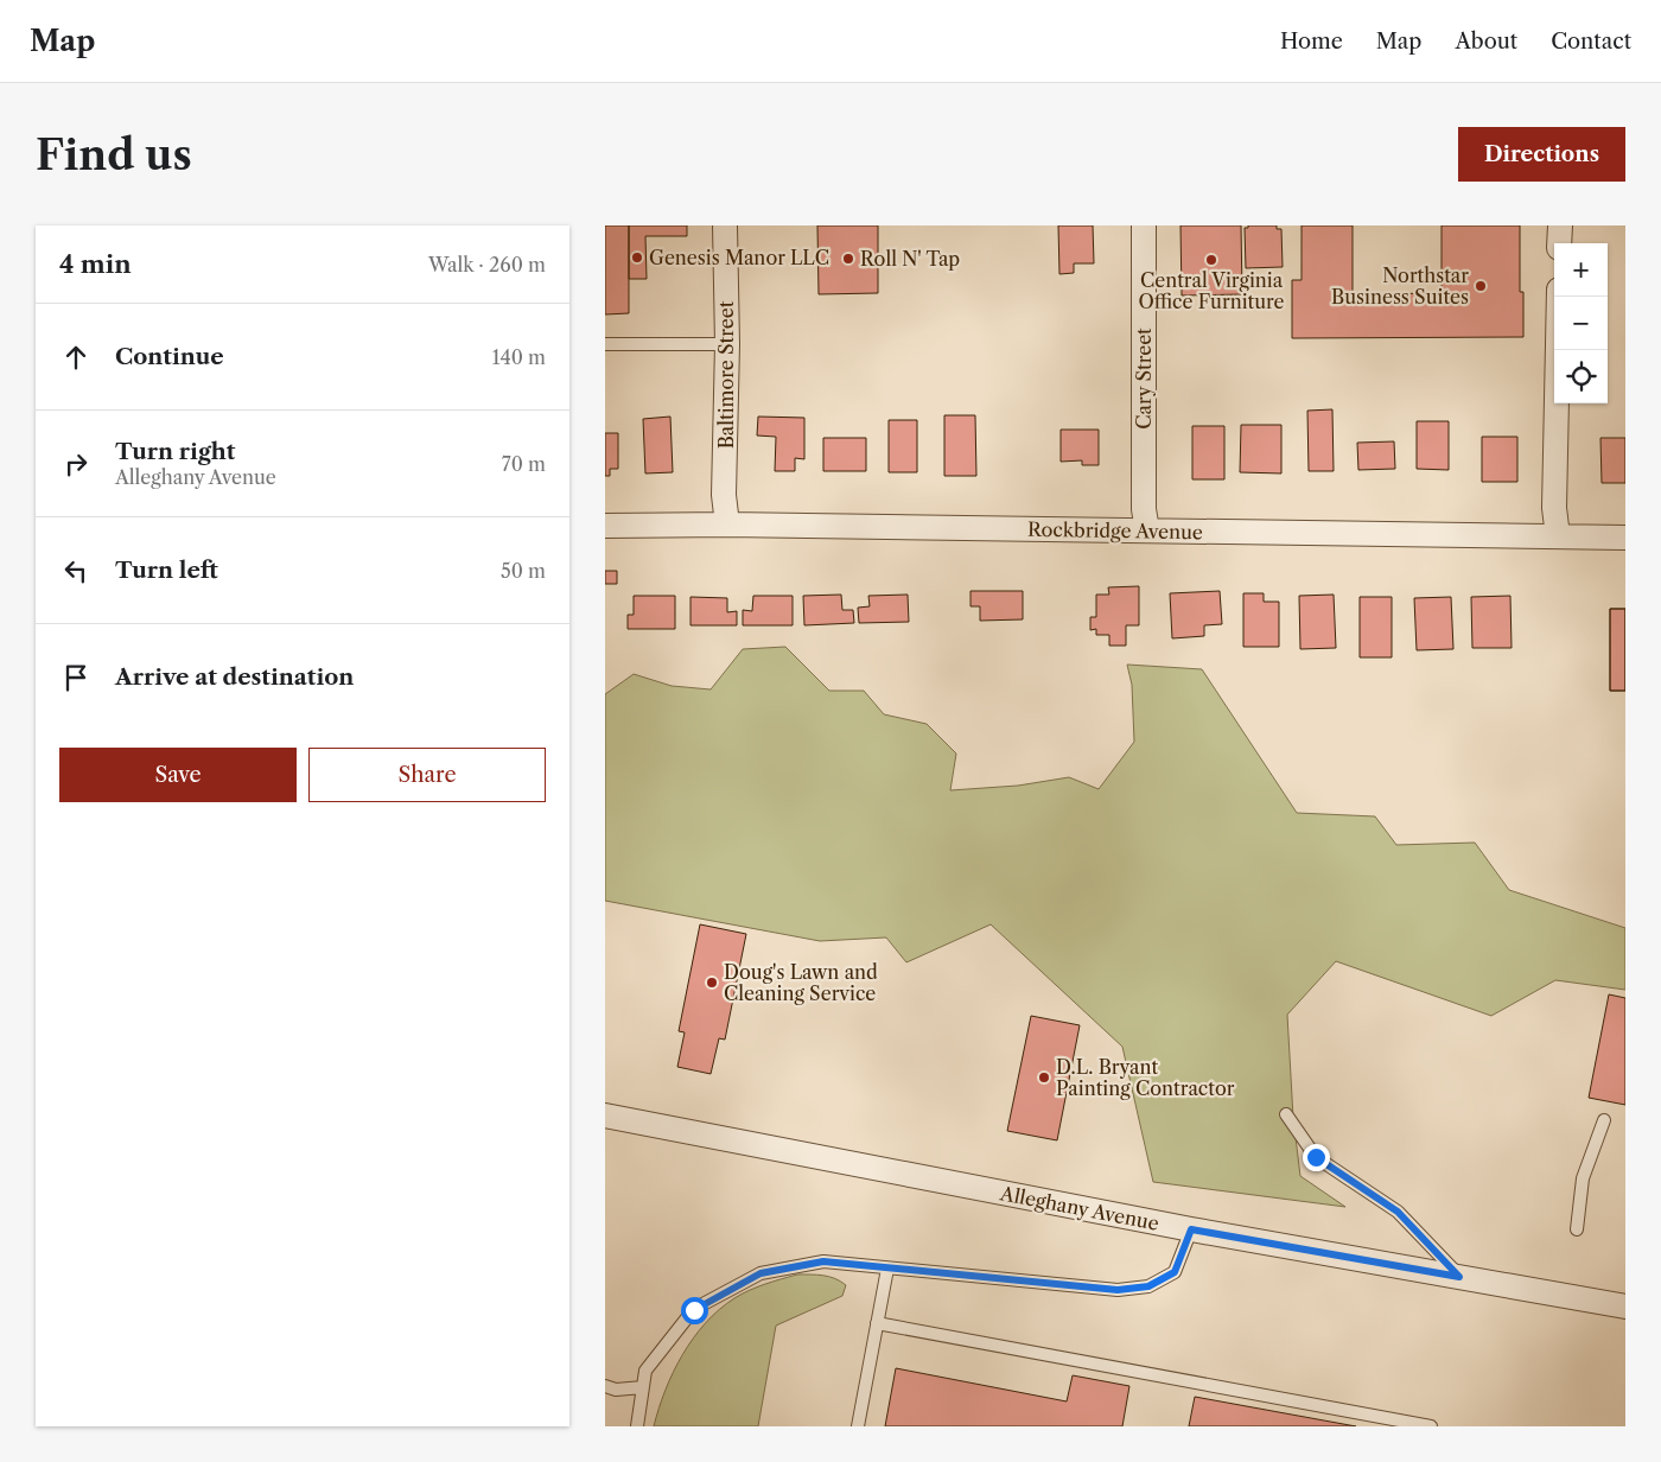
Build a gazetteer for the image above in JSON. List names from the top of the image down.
{
  "streets": {
    "street": [
      "Baltimore Street",
      "Cary Street",
      "Rockbridge Avenue",
      "Alleghany Avenue"
    ]
  },
  "crossings": [
    ["Baltimore Street", "Rockbridge Avenue"],
    ["Cary Street", "Rockbridge Avenue"]
  ],
  "places": [
    "Genesis Manor LLC",
    "Roll N' Tap",
    "Central Virginia Office Furniture",
    "Northstar Business Suites",
    "Doug's Lawn and Cleaning Service",
    "D.L. Bryant Painting Contractor"
  ],
  "page": {
    "header": "Map",
    "nav": [
      "Home",
      "Map",
      "About",
      "Contact"
    ],
    "buttons": [
      "Directions",
      ["Save", "Share"]
    ],
    "title": "Find us",
    "heading": ["4 min", "Walk · 260 m"],
    "map_buttons": ["+", "−"],
    "list": [
      ["Continue", "140 m"],
      ["Turn right", "Alleghany Avenue", "70 m"],
      ["Turn left", "50 m"],
      "Arrive at destination"
    ]
  }
}
